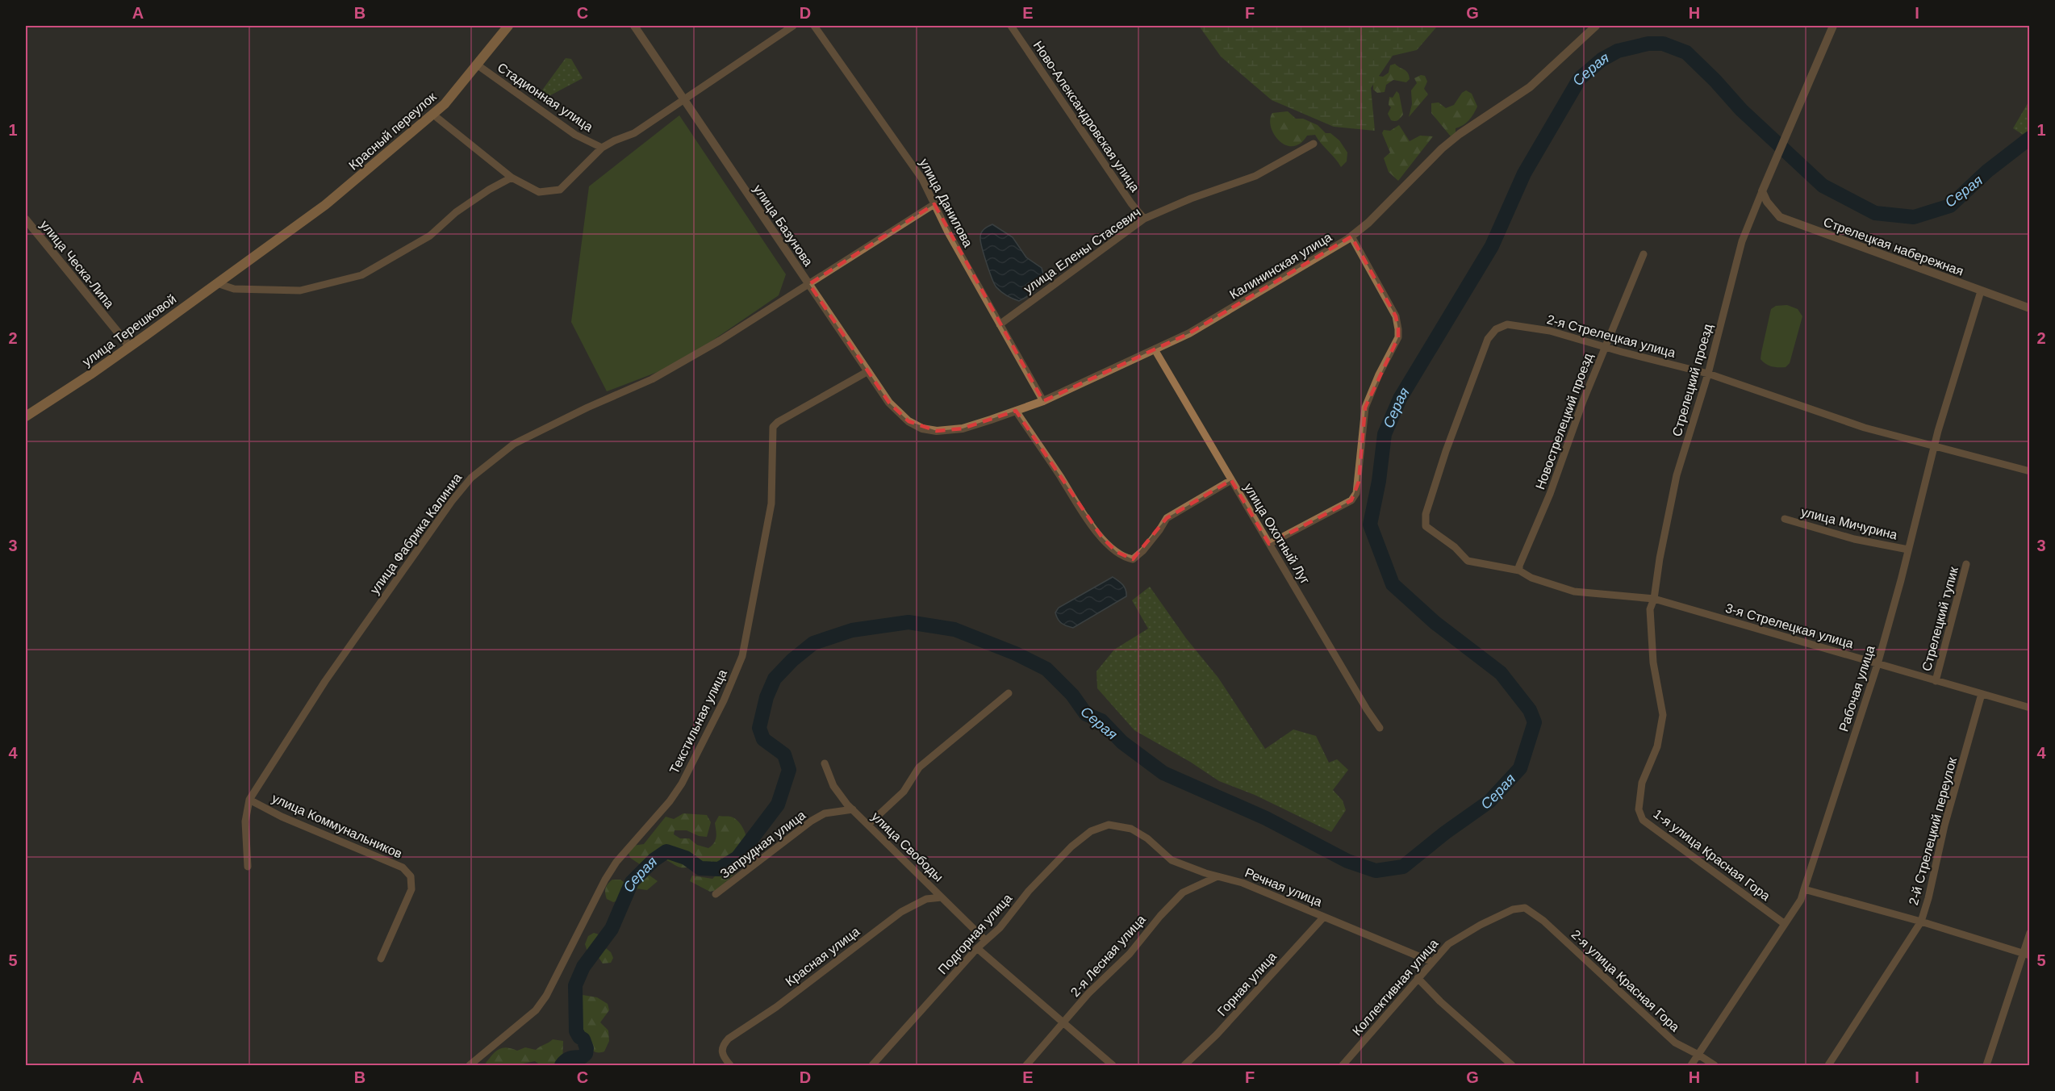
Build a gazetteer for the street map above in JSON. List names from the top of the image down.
{
  "streets": {
    "main road": ["Красный переулок", "улица Терешковой"],
    "street": [
      "Стадионная улица",
      "Ново-Александровская улица",
      "улица Данилова",
      "улица Базунова",
      "Стрелецкая набережная",
      "улица Елены Стасевич",
      "улица Ческа-Липа",
      "Калининская улица",
      "2-я Стрелецкая улица",
      "Стрелецкий проезд",
      "Новострелецкий проезд",
      "улица Мичурина",
      "улица Фабрика Калиниа",
      "улица Охотный Луг",
      "Стрелецкий тупик",
      "3-я Стрелецкая улица",
      "Рабочая улица",
      "Текстильная улица",
      "улица Коммунальников",
      "2-й Стрелецкий переулок",
      "Запрудная улица",
      "улица Свободы",
      "1-я улица Красная Гора",
      "Речная улица",
      "Подгорная улица",
      "2-я Лесная улица",
      "Красная улица",
      "2-я улица Красная Гора",
      "Горная улица",
      "Коллективная улица"
    ]
  },
  "crossings": [
    ["Стадионная улица", "Красный переулок"],
    ["Ново-Александровская улица", "улица Елены Стасевич"],
    ["Красный переулок", "улица Терешковой"],
    ["улица Данилова", "улица Елены Стасевич"],
    ["улица Данилова", "Калининская улица"],
    ["улица Данилова", "улица Фабрика Калиниа"],
    ["улица Базунова", "Калининская улица"],
    ["улица Базунова", "улица Фабрика Калиниа"],
    ["улица Базунова", "Текстильная улица"],
    ["Стрелецкая набережная", "Стрелецкий проезд"],
    ["Стрелецкая набережная", "Рабочая улица"],
    ["улица Ческа-Липа", "улица Терешковой"],
    ["Калининская улица", "улица Охотный Луг"],
    ["2-я Стрелецкая улица", "Стрелецкий проезд"],
    ["2-я Стрелецкая улица", "Новострелецкий проезд"],
    ["2-я Стрелецкая улица", "3-я Стрелецкая улица"],
    ["2-я Стрелецкая улица", "Рабочая улица"],
    ["Стрелецкий проезд", "3-я Стрелецкая улица"],
    ["Стрелецкий проезд", "1-я улица Красная Гора"],
    ["Новострелецкий проезд", "3-я Стрелецкая улица"],
    ["улица Мичурина", "Рабочая улица"],
    ["улица Фабрика Калиниа", "улица Коммунальников"],
    ["Стрелецкий тупик", "3-я Стрелецкая улица"],
    ["3-я Стрелецкая улица", "Рабочая улица"],
    ["3-я Стрелецкая улица", "2-й Стрелецкий переулок"],
    ["3-я Стрелецкая улица", "1-я улица Красная Гора"],
    ["Рабочая улица", "1-я улица Красная Гора"],
    ["Рабочая улица", "2-я улица Красная Гора"],
    ["Запрудная улица", "улица Свободы"],
    ["улица Свободы", "Подгорная улица"],
    ["улица Свободы", "Красная улица"],
    ["Речная улица", "Подгорная улица"],
    ["Речная улица", "2-я Лесная улица"],
    ["Речная улица", "Горная улица"],
    ["Речная улица", "Коллективная улица"],
    ["2-я улица Красная Гора", "Коллективная улица"]
  ],
  "water": ["Серая"],
  "grid": {
    "columns": [
      "A",
      "B",
      "C",
      "D",
      "E",
      "F",
      "G",
      "H",
      "I"
    ],
    "rows": [
      "1",
      "2",
      "3",
      "4",
      "5"
    ]
  }
}
